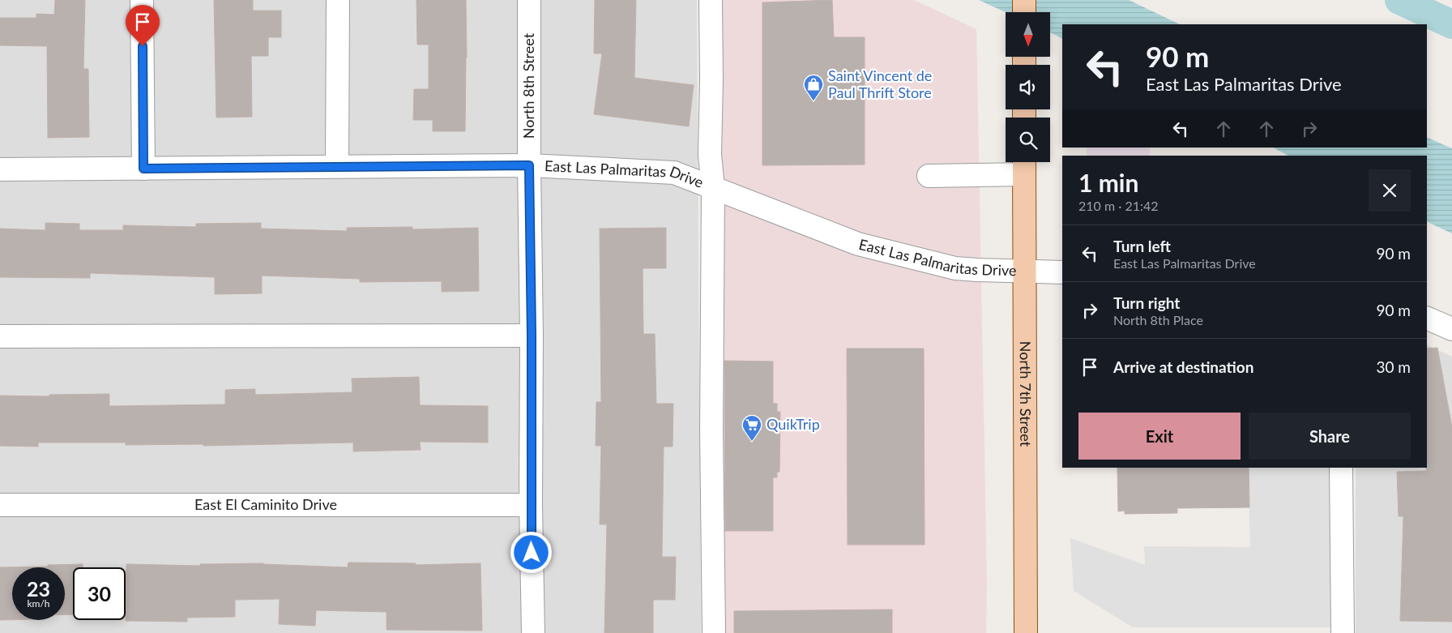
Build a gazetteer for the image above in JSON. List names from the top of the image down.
{
  "streets": {
    "main road": ["North 7th Street"],
    "street": ["North 8th Street", "East Las Palmaritas Drive", "East El Caminito Drive"]
  },
  "crossings": [
    ["North 8th Street", "East Las Palmaritas Drive"],
    ["North 8th Street", "East El Caminito Drive"],
    ["East Las Palmaritas Drive", "North 7th Street"]
  ],
  "places": {
    "shop": ["Saint Vincent de Paul Thrift Store"],
    "supermarket": ["QuikTrip"]
  },
  "north": "bottom",
  "page": {
    "turn": ["90 m", "East Las Palmaritas Drive"],
    "heading": ["1 min", "210 m · 21:42"],
    "list": [
      {
        "name": "Turn left",
        "note": "East Las Palmaritas Drive",
        "value": "90 m"
      },
      {
        "name": "Turn right",
        "note": "North 8th Place",
        "value": "90 m"
      },
      {
        "name": "Arrive at destination",
        "value": "30 m"
      }
    ],
    "buttons": ["Exit", "Share"],
    "speed": "23 km/h",
    "limit": "30"
  }
}
